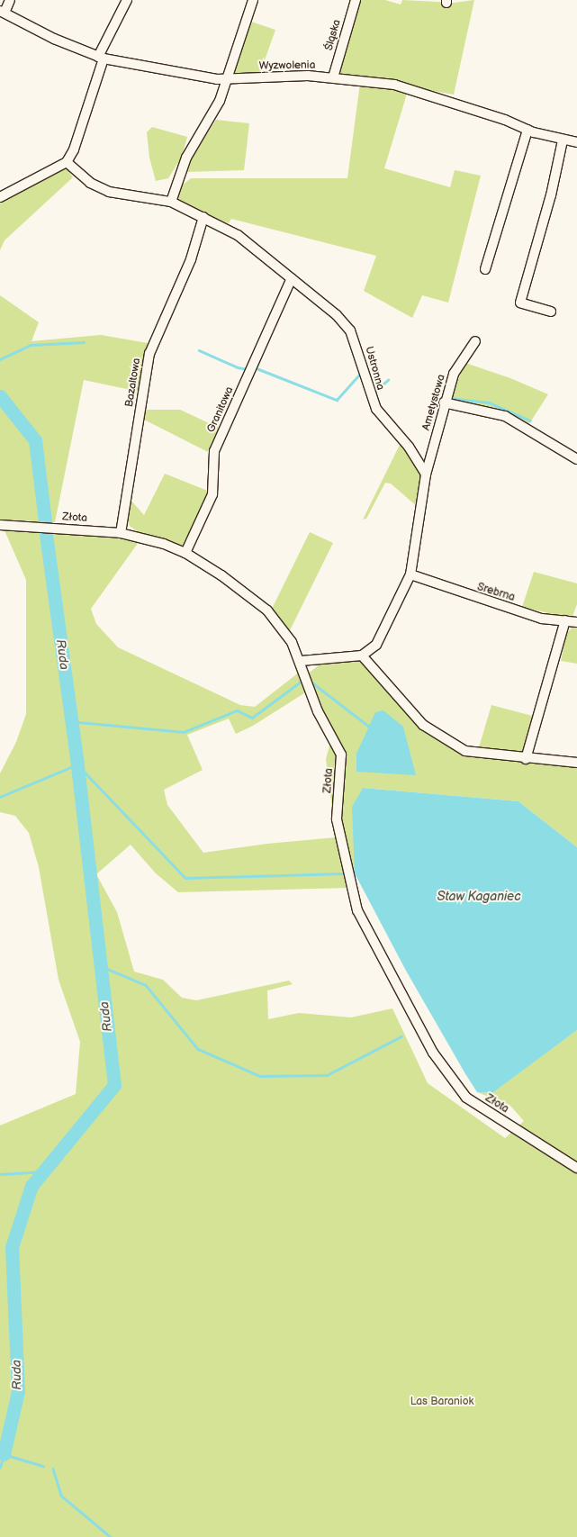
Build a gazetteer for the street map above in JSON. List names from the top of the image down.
{
  "streets": {
    "street": [
      "Śląska",
      "Wyzwolenia",
      "Ustronna",
      "Bazaltowa",
      "Ametystowa",
      "Granitowa",
      "Złota",
      "Srebrna"
    ]
  },
  "crossings": [
    ["Śląska", "Wyzwolenia"],
    ["Ustronna", "Bazaltowa"],
    ["Ustronna", "Ametystowa"],
    ["Ustronna", "Granitowa"],
    ["Bazaltowa", "Złota"],
    ["Granitowa", "Złota"]
  ],
  "water": ["Ruda", "Staw Kaganiec"],
  "parks": ["Las Baraniok"]
}
